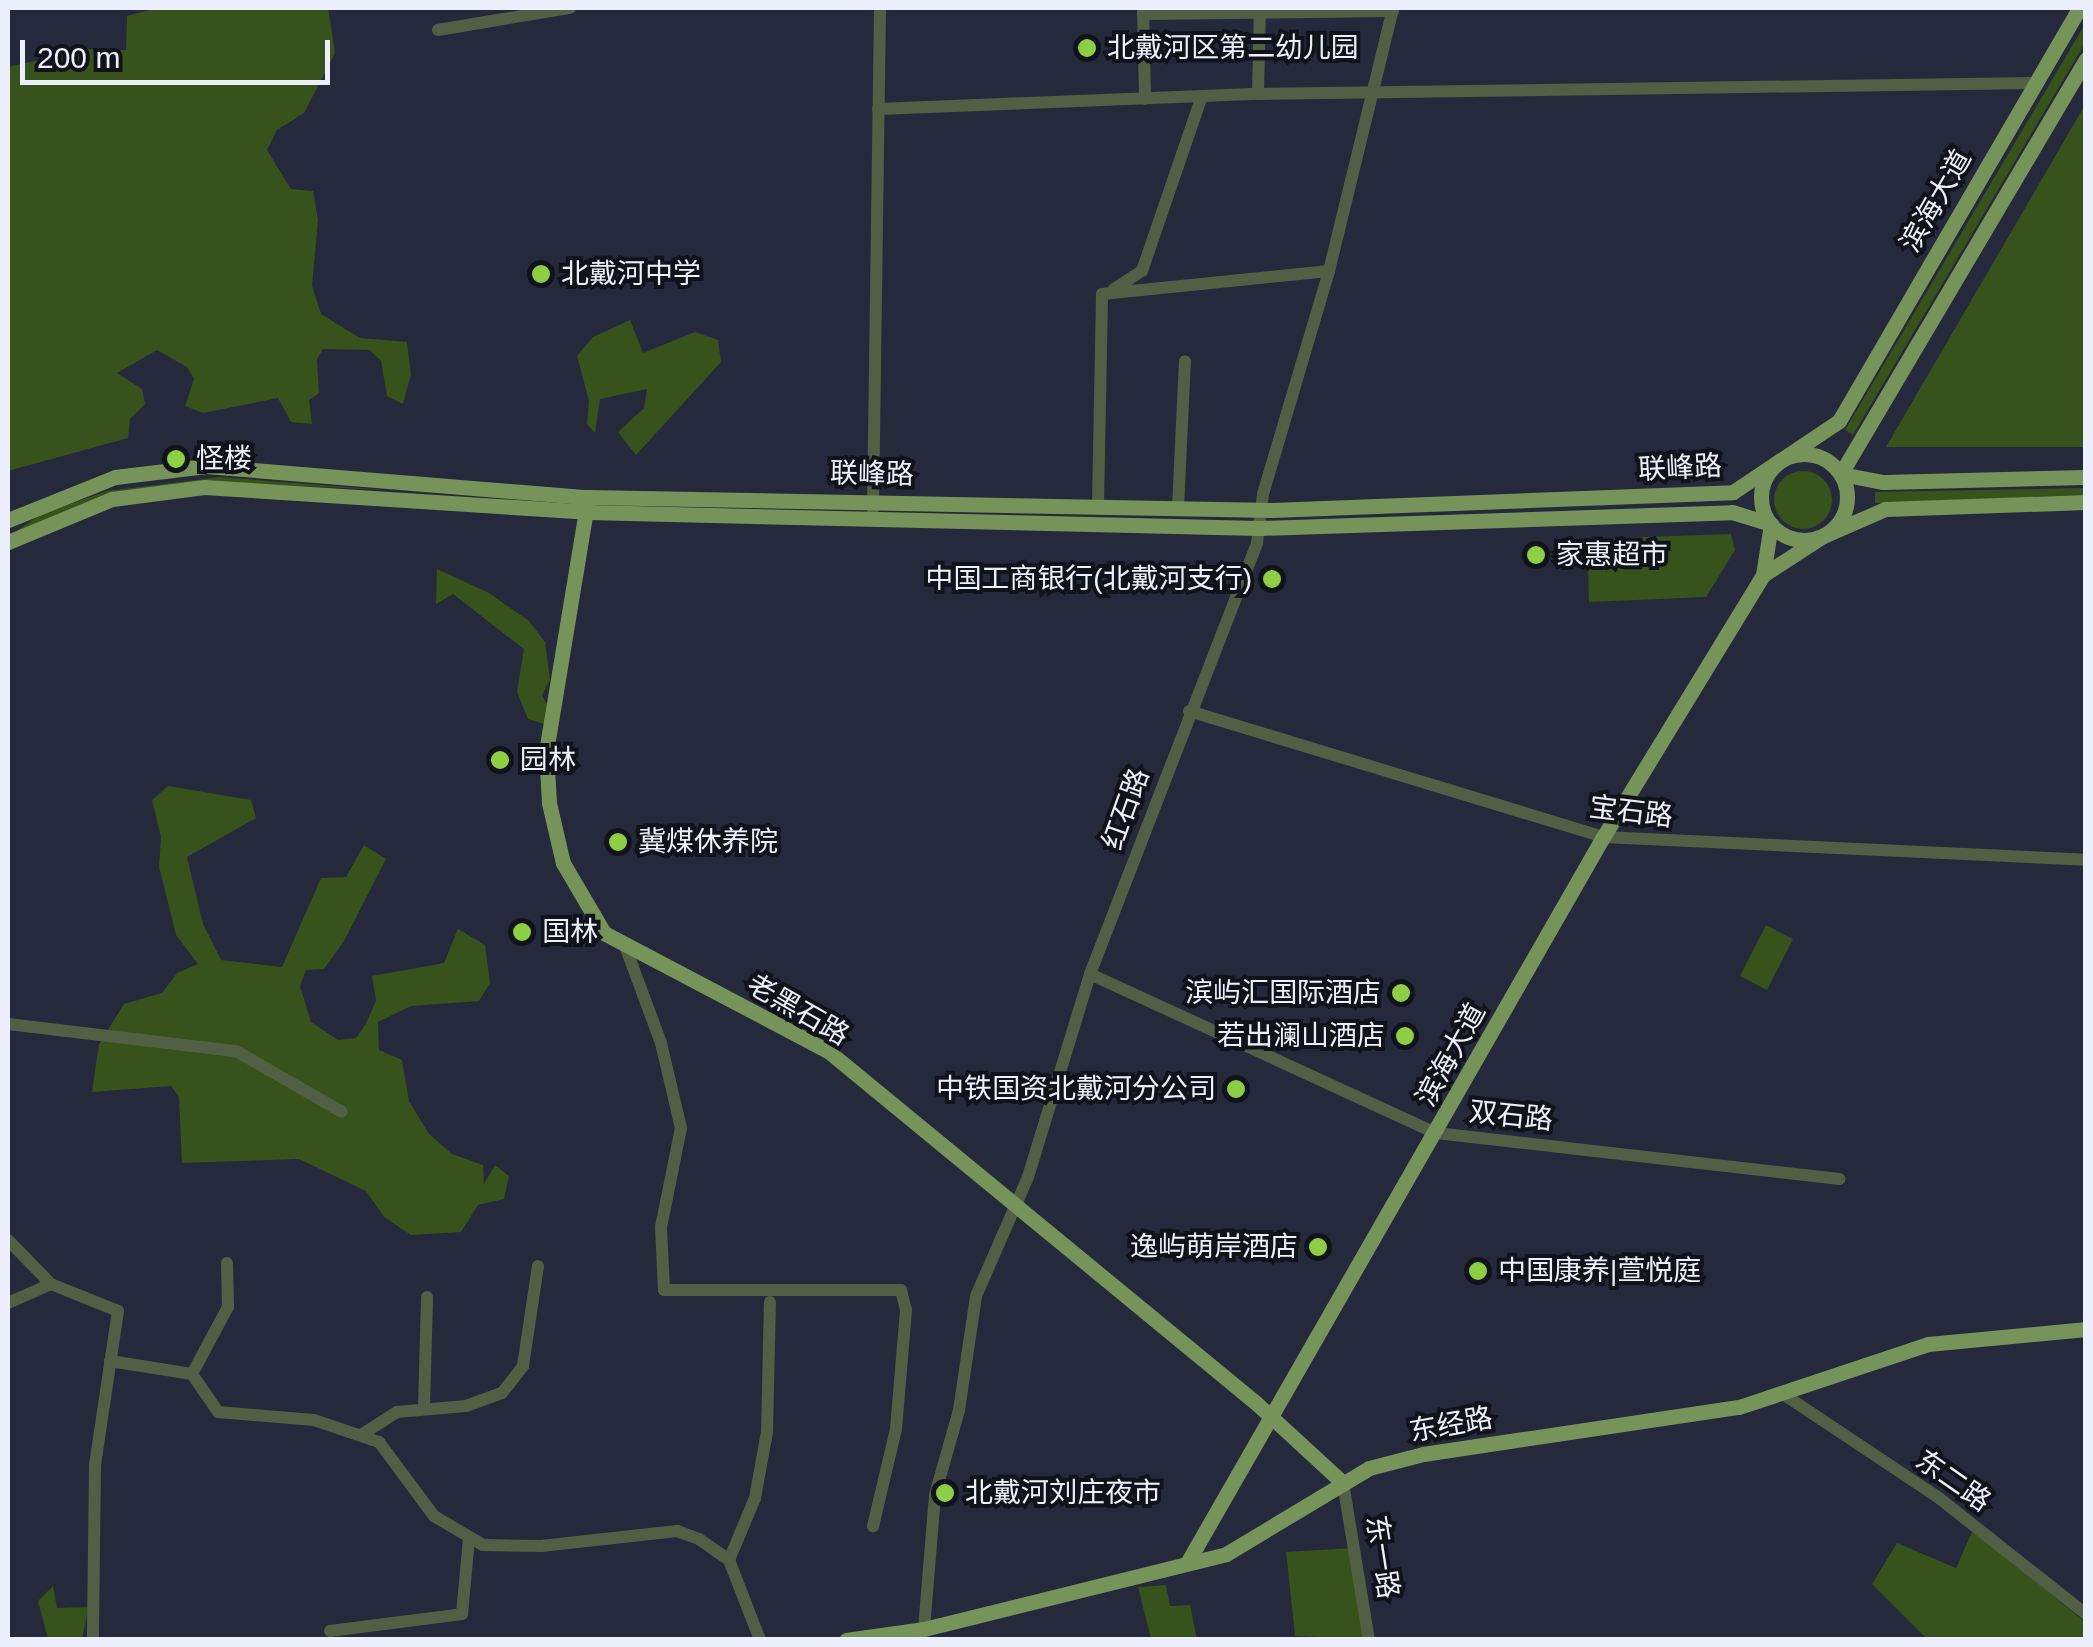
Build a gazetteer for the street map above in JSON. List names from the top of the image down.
{
  "streets": {
    "main road": [
      "滨海大道",
      "联峰路",
      "老黑石路",
      "东经路"
    ],
    "street": [
      "红石路",
      "宝石路",
      "双石路",
      "东二路",
      "东一路"
    ]
  },
  "crossings": [
    ["滨海大道", "联峰路"],
    ["滨海大道", "宝石路"],
    ["滨海大道", "老黑石路"],
    ["滨海大道", "双石路"],
    ["滨海大道", "东经路"],
    ["联峰路", "红石路"],
    ["联峰路", "老黑石路"],
    ["红石路", "宝石路"],
    ["红石路", "老黑石路"],
    ["红石路", "双石路"],
    ["红石路", "东经路"],
    ["老黑石路", "东经路"],
    ["老黑石路", "东一路"],
    ["东经路", "东二路"],
    ["东经路", "东一路"]
  ],
  "places": [
    "北戴河区第二幼儿园",
    "北戴河中学",
    "怪楼",
    "家惠超市",
    "中国工商银行(北戴河支行)",
    "园林",
    "冀煤休养院",
    "国林",
    "滨屿汇国际酒店",
    "若出澜山酒店",
    "中铁国资北戴河分公司",
    "逸屿萌岸酒店",
    "中国康养|萱悦庭",
    "北戴河刘庄夜市"
  ],
  "scale_bar": "200 m"
}
